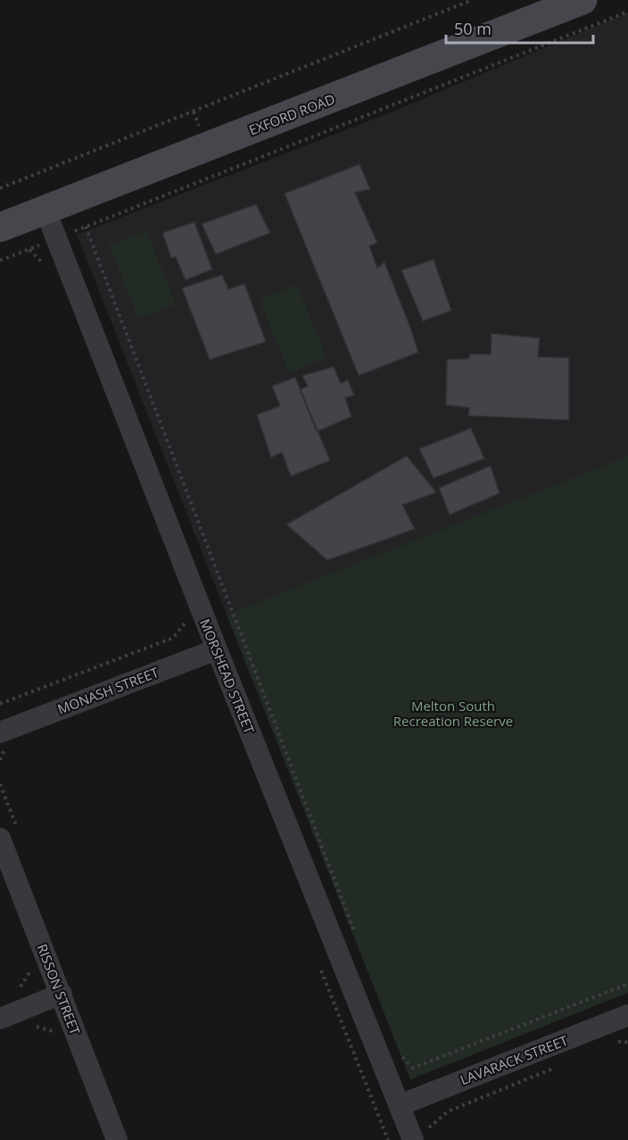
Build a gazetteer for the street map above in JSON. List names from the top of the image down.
{
  "streets": {
    "street": [
      "EXFORD ROAD",
      "MORSHEAD STREET",
      "MONASH STREET",
      "RISSON STREET",
      "LAVARACK STREET"
    ]
  },
  "crossings": [
    ["EXFORD ROAD", "MORSHEAD STREET"],
    ["MORSHEAD STREET", "MONASH STREET"],
    ["MORSHEAD STREET", "LAVARACK STREET"]
  ],
  "parks": ["Melton South Recreation Reserve"],
  "scale_bar": "50 m"
}
